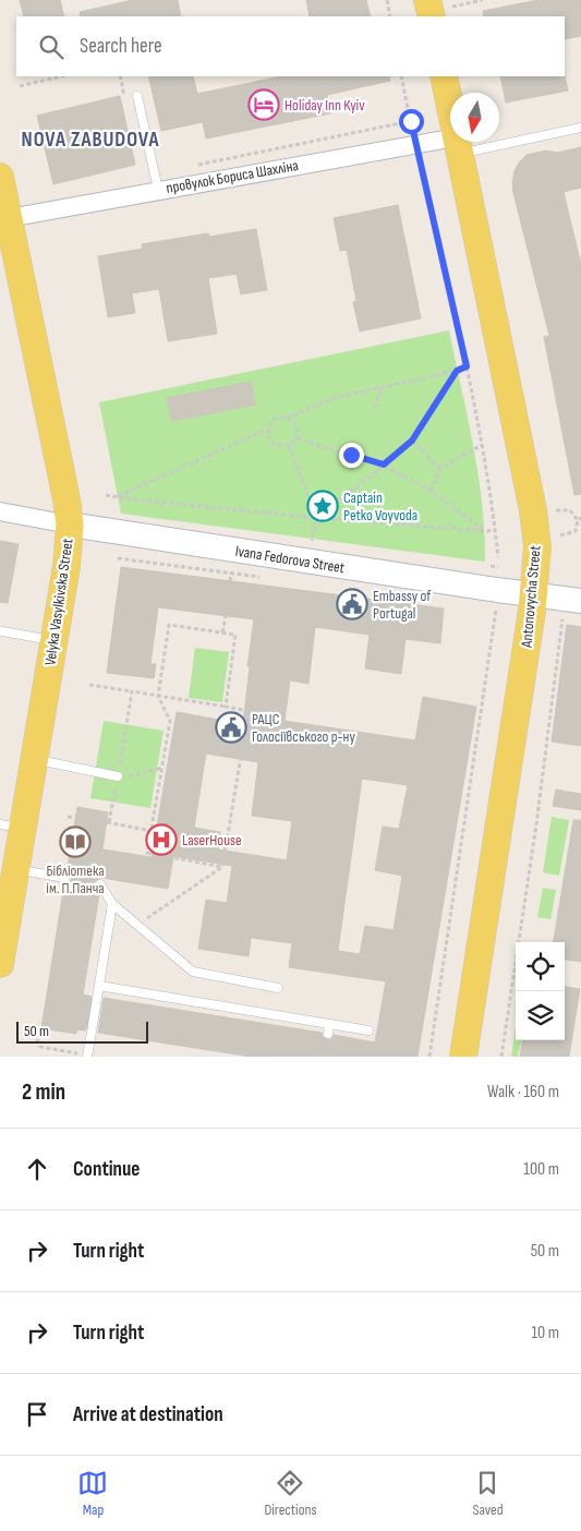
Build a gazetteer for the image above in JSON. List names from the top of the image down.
{
  "streets": {
    "main road": ["Ivana Fedorova Street", "Antonovycha Street", "Velyka Vasylkivska Street"],
    "street": ["провулок Бориса Шахліна"]
  },
  "crossings": [
    ["провулок Бориса Шахліна", "Antonovycha Street"],
    ["провулок Бориса Шахліна", "Velyka Vasylkivska Street"],
    ["Ivana Fedorova Street", "Antonovycha Street"],
    ["Ivana Fedorova Street", "Velyka Vasylkivska Street"]
  ],
  "districts": ["NOVA ZABUDOVA"],
  "places": {
    "hotel": ["Holiday Inn Kyiv"],
    "place": ["Captain Petko Voyvoda"],
    "public building": ["Embassy of Portugal", "РАЦС Голосіївського р-ну"],
    "hospital": ["LaserHouse"],
    "library": ["Бібліотека ім. П.Панча"]
  },
  "scale_bar": "50 m",
  "north": "bottom",
  "page": {
    "search": "Search here",
    "scale": "50 m",
    "heading": ["2 min", "Walk · 160 m"],
    "list": [
      ["Continue", "100 m"],
      ["Turn right", "50 m"],
      ["Turn right", "10 m"],
      "Arrive at destination"
    ],
    "nav": ["Map", "Directions", "Saved"]
  }
}
